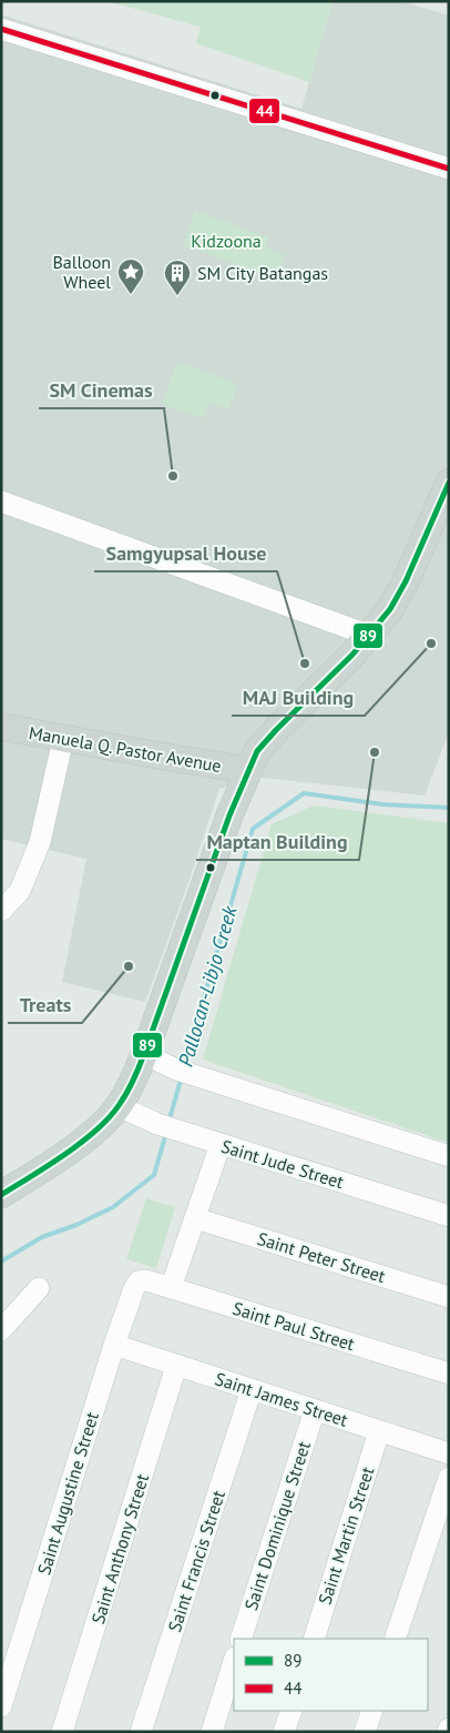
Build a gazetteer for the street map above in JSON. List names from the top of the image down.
{
  "streets": {
    "main road": ["Manuela Q. Pastor Avenue"],
    "street": [
      "Saint Jude Street",
      "Saint Peter Street",
      "Saint Paul Street",
      "Saint James Street",
      "Saint Augustine Street",
      "Saint Dominique Street",
      "Saint Martin Street",
      "Saint Anthony Street",
      "Saint Francis Street"
    ]
  },
  "crossings": [
    ["Saint Paul Street", "Saint Augustine Street"],
    ["Saint James Street", "Saint Augustine Street"],
    ["Saint James Street", "Saint Dominique Street"],
    ["Saint James Street", "Saint Martin Street"],
    ["Saint James Street", "Saint Anthony Street"],
    ["Saint James Street", "Saint Francis Street"]
  ],
  "water": ["Pallocan-Libjo Creek"],
  "parks": ["Kidzoona"],
  "places": {
    "place": ["Balloon Wheel"],
    "building": ["SM City Batangas"],
    "other": [
      "SM Cinemas",
      "MAJ Building",
      "Samgyupsal House",
      "Maptan Building",
      "Treats"
    ]
  },
  "lines": ["transit line 44", "transit line 89"],
  "legend": ["89", "44"]
}
